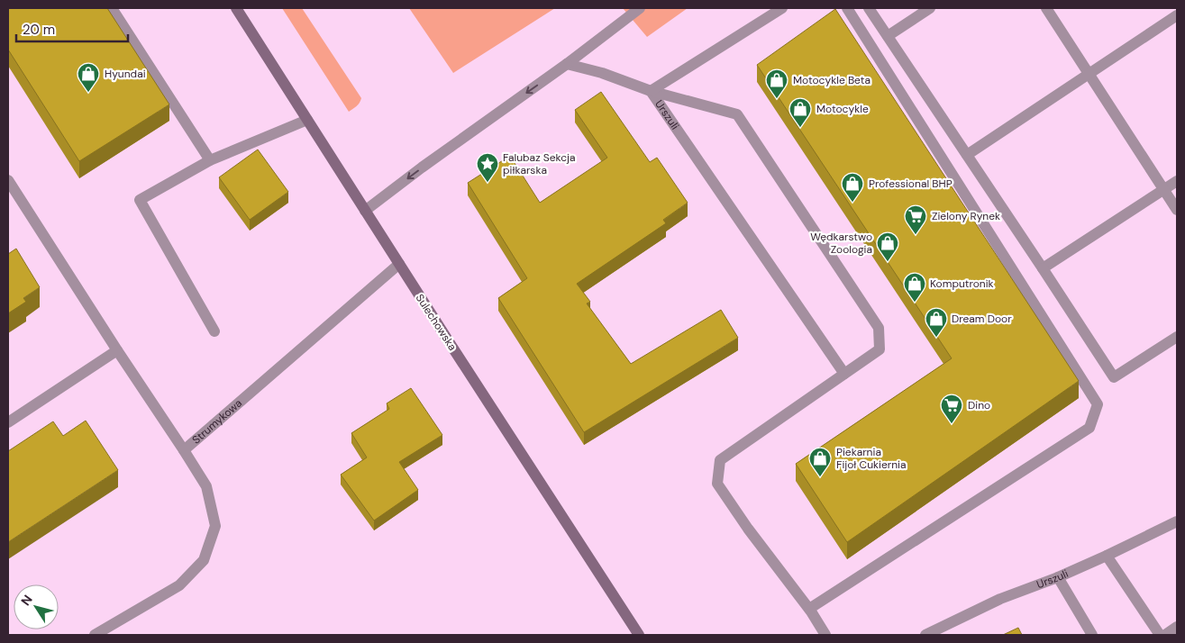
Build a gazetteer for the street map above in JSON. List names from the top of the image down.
{
  "streets": {
    "street": ["Urszuli", "Sulechowska", "Strumykowa"]
  },
  "crossings": [
    ["Sulechowska", "Strumykowa"]
  ],
  "places": {
    "shop": [
      "Hyundai",
      "Motocykle Beta",
      "Motocykle",
      "Professional BHP",
      "Wędkarstwo Zoologia",
      "Komputronik",
      "Dream Door",
      "Piekarnia Fijoł Cukiernia"
    ],
    "place": ["Falubaz Sekcja piłkarska"],
    "supermarket": ["Zielony Rynek", "Dino"]
  },
  "scale_bar": "20 m",
  "north": "top left"
}
